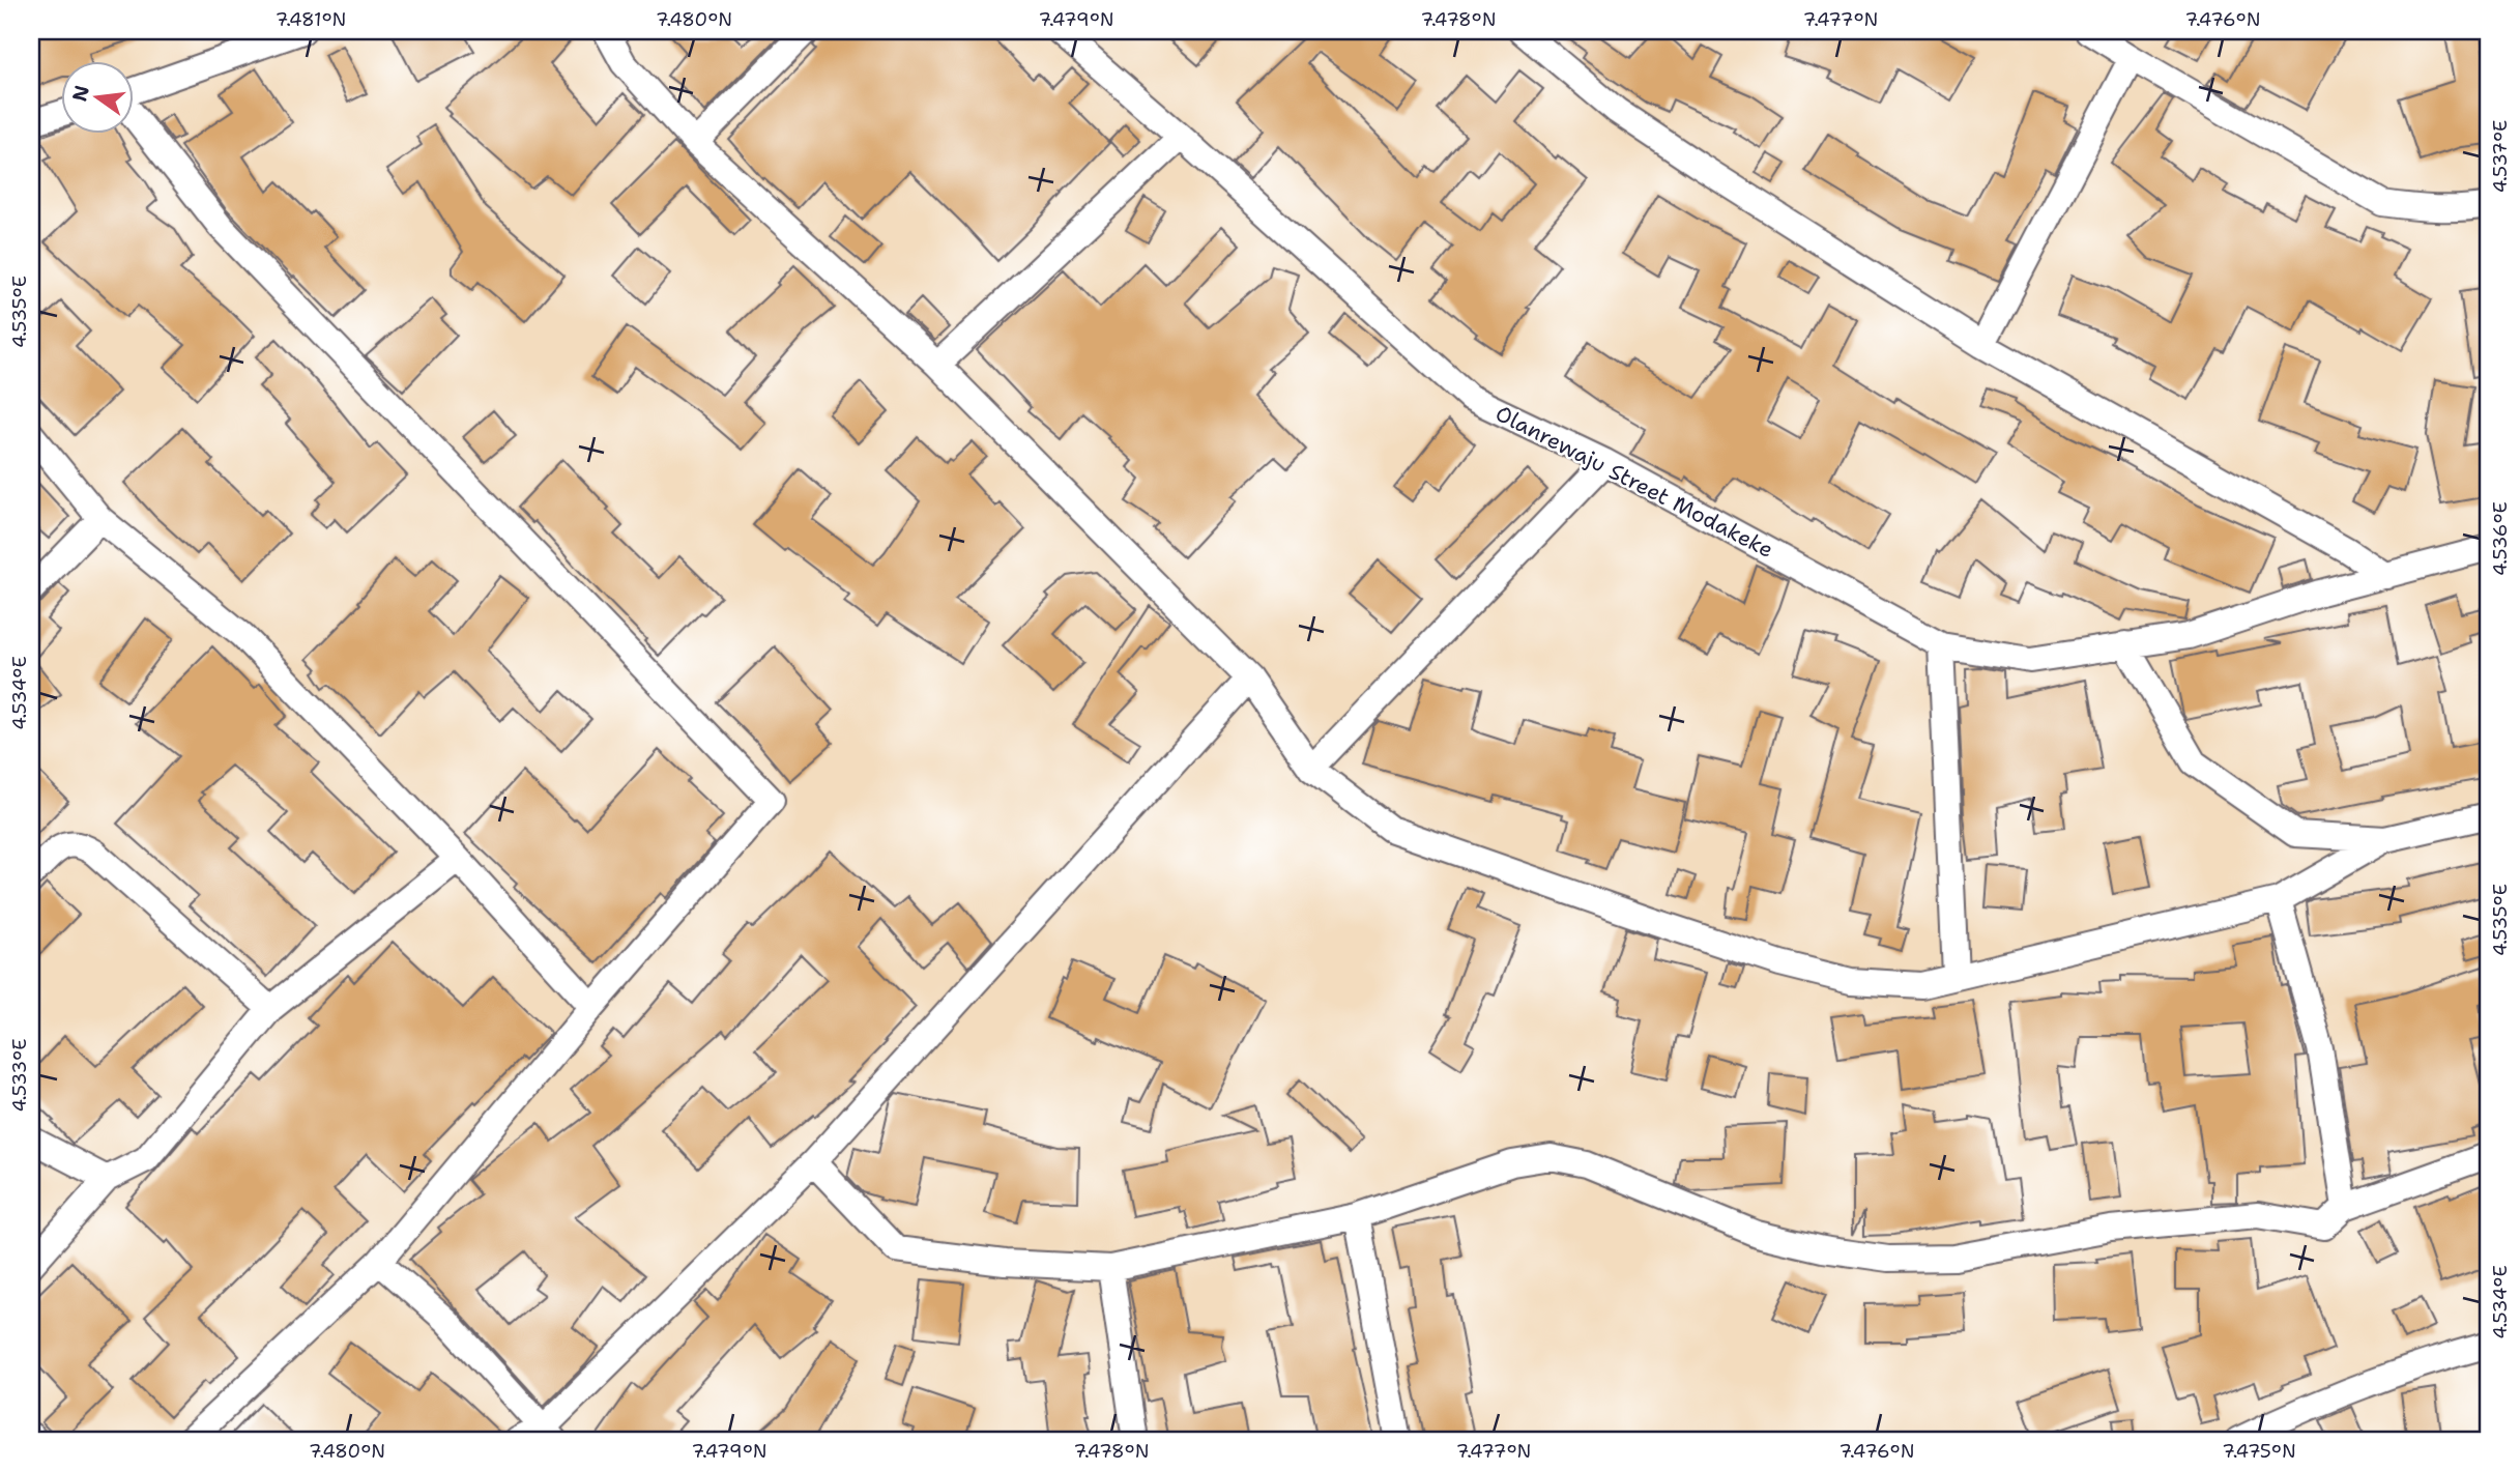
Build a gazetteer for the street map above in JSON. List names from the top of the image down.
{
  "streets": {
    "street": ["Olanrewaju Street Modakeke"]
  },
  "north": "left",
  "coordinates": [
    "7.481°N",
    "7.480°N",
    "7.479°N",
    "7.478°N",
    "7.477°N",
    "7.476°N",
    "4.537°E",
    "4.535°E",
    "4.536°E",
    "4.534°E",
    "4.533°E",
    "7.475°N"
  ]
}
